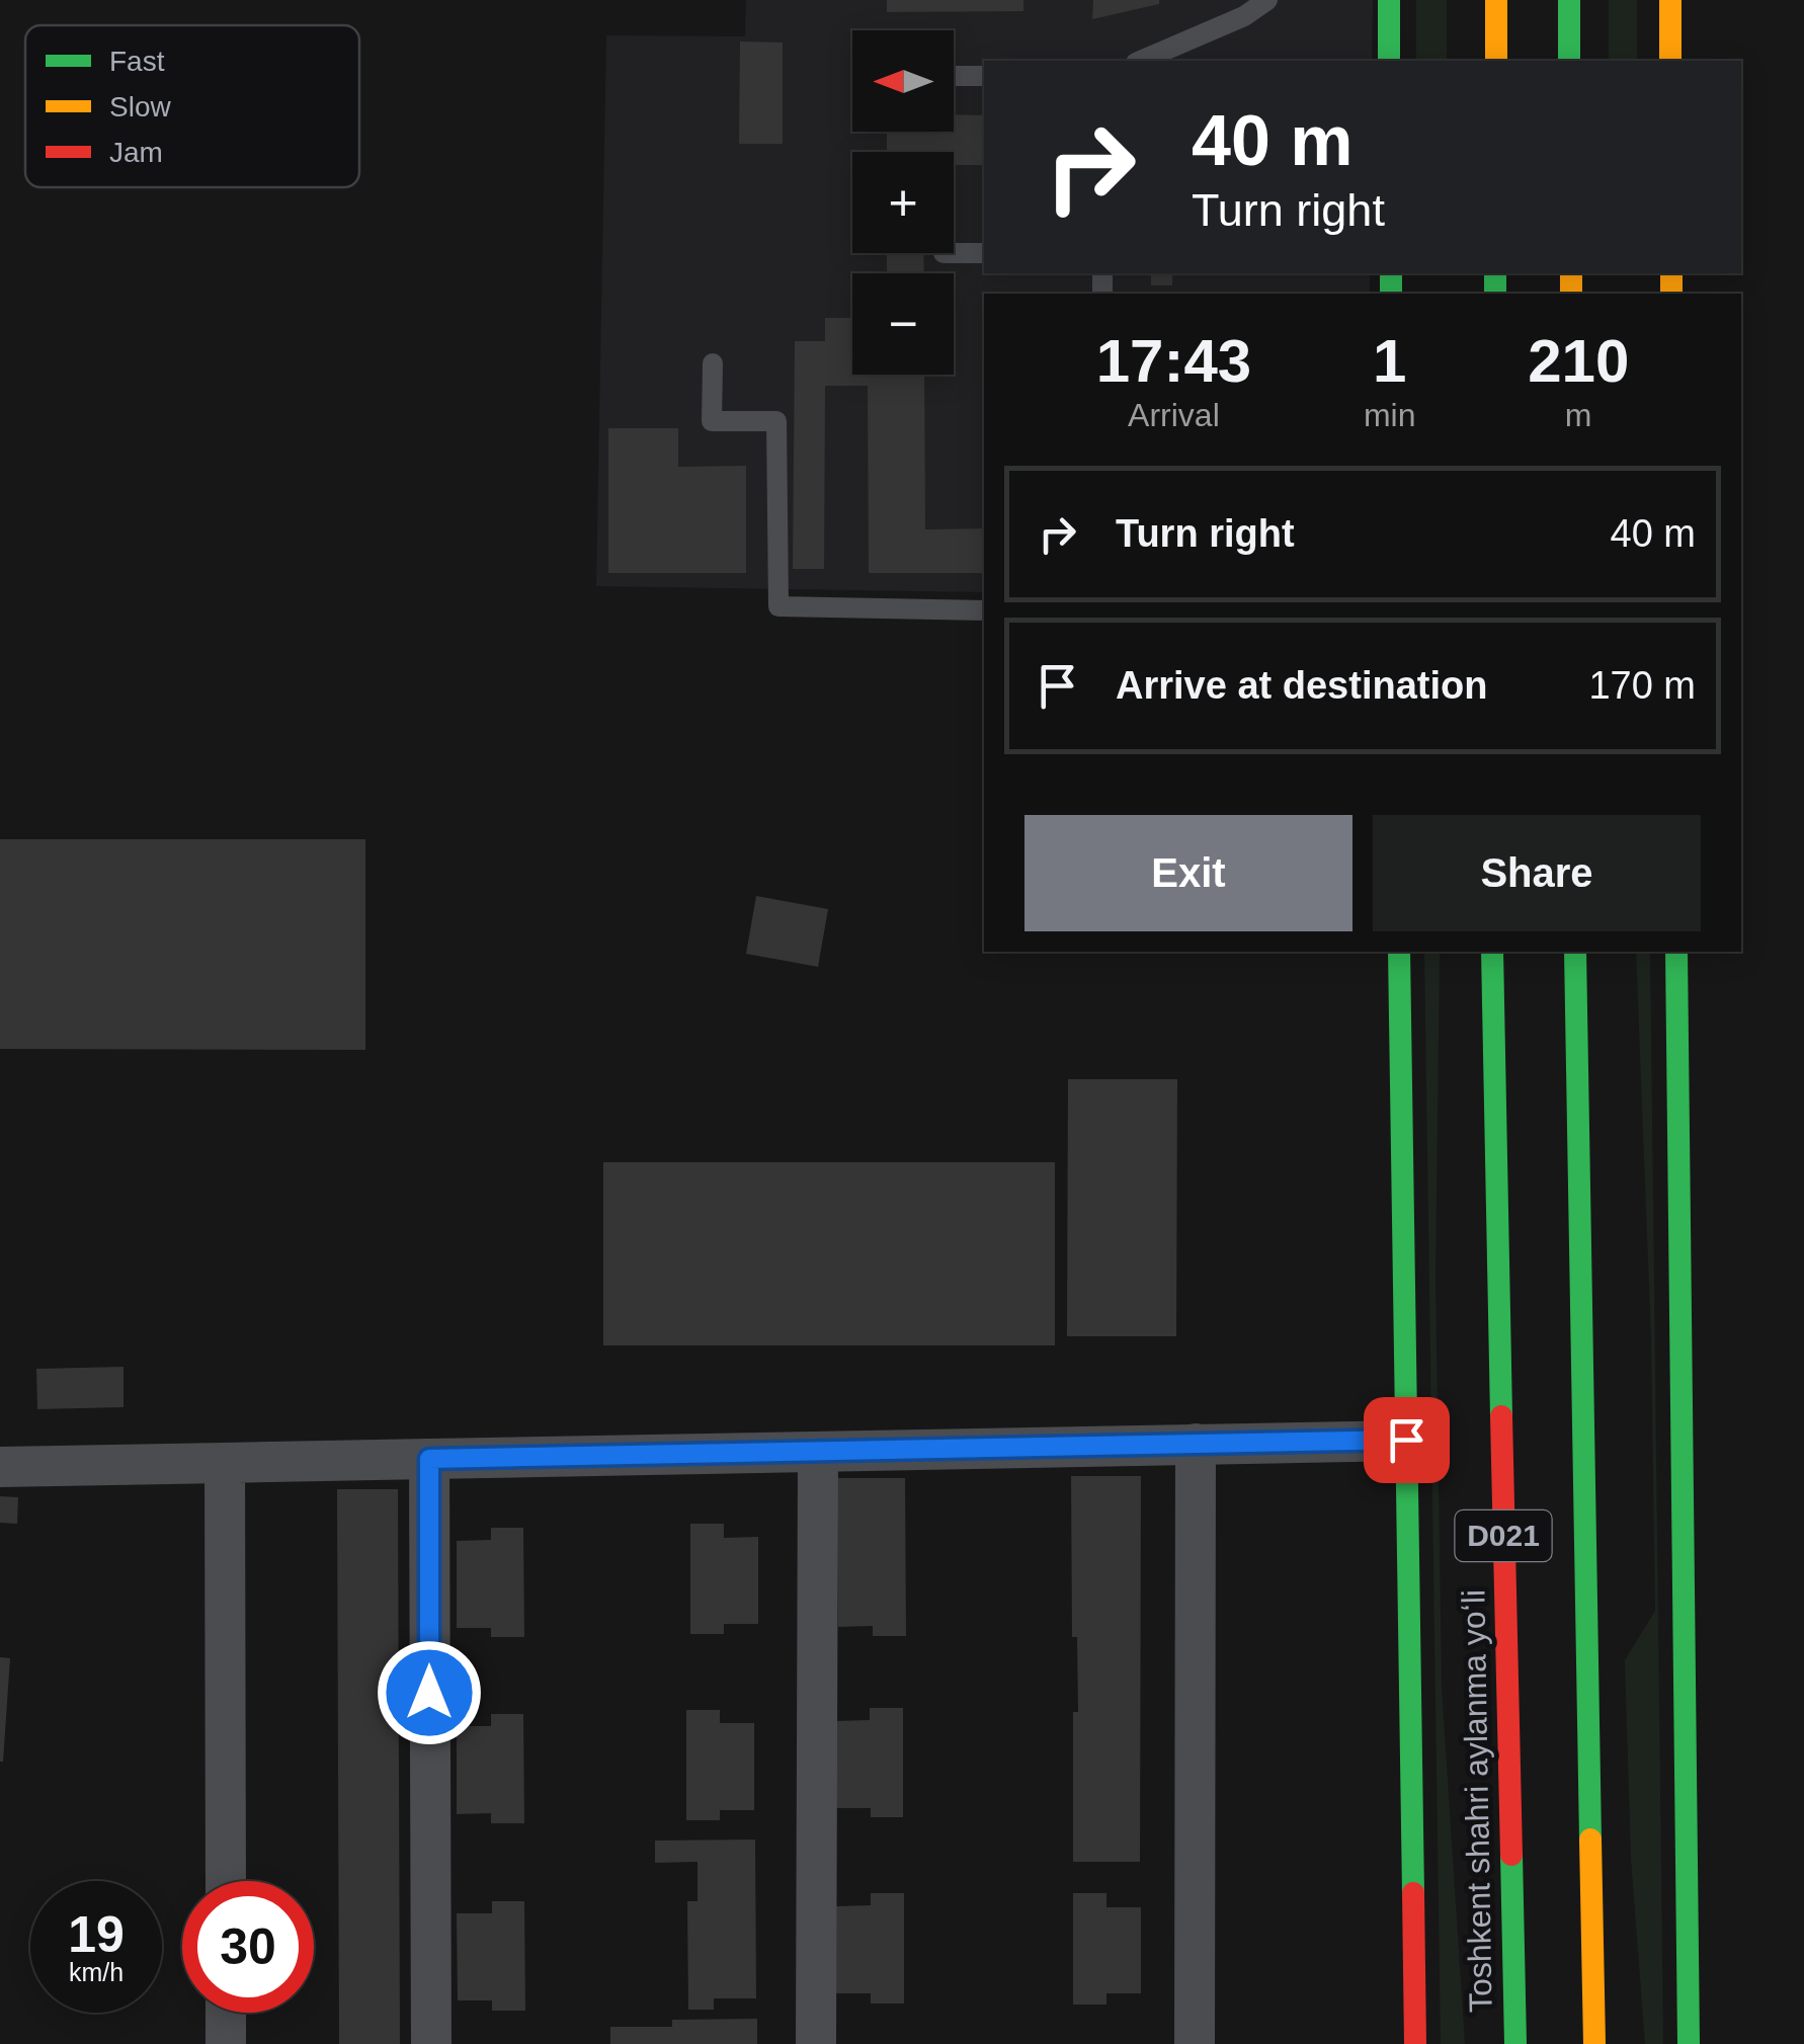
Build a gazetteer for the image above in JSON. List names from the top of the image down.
{
  "streets": {
    "highway": ["D021", "Toshkent shahri aylanma yoʻli"]
  },
  "legend": ["Fast", "Slow", "Jam"],
  "north": "left",
  "page": {
    "map_buttons": ["+", "−"],
    "turn": ["40 m", "Turn right"],
    "eta": [
      "17:43",
      "Arrival",
      "1",
      "min",
      "210",
      "m"
    ],
    "list": [
      {
        "name": "Turn right",
        "value": "40 m"
      },
      {
        "name": "Arrive at destination",
        "value": "170 m"
      }
    ],
    "buttons": ["Exit", "Share"],
    "speed": "19 km/h",
    "limit": "30"
  }
}
